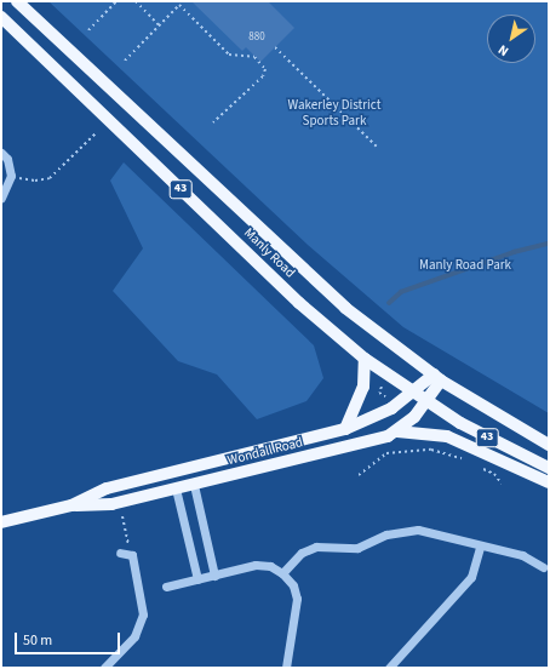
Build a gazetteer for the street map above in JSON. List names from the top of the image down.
{
  "streets": {
    "main road": ["43", "Manly Road", "Wondall Road"]
  },
  "crossings": [
    ["Manly Road", "Wondall Road"]
  ],
  "parks": ["Wakerley District Sports Park", "Manly Road Park"],
  "house_numbers": ["880"],
  "scale_bar": "50 m",
  "north": "bottom left"
}
